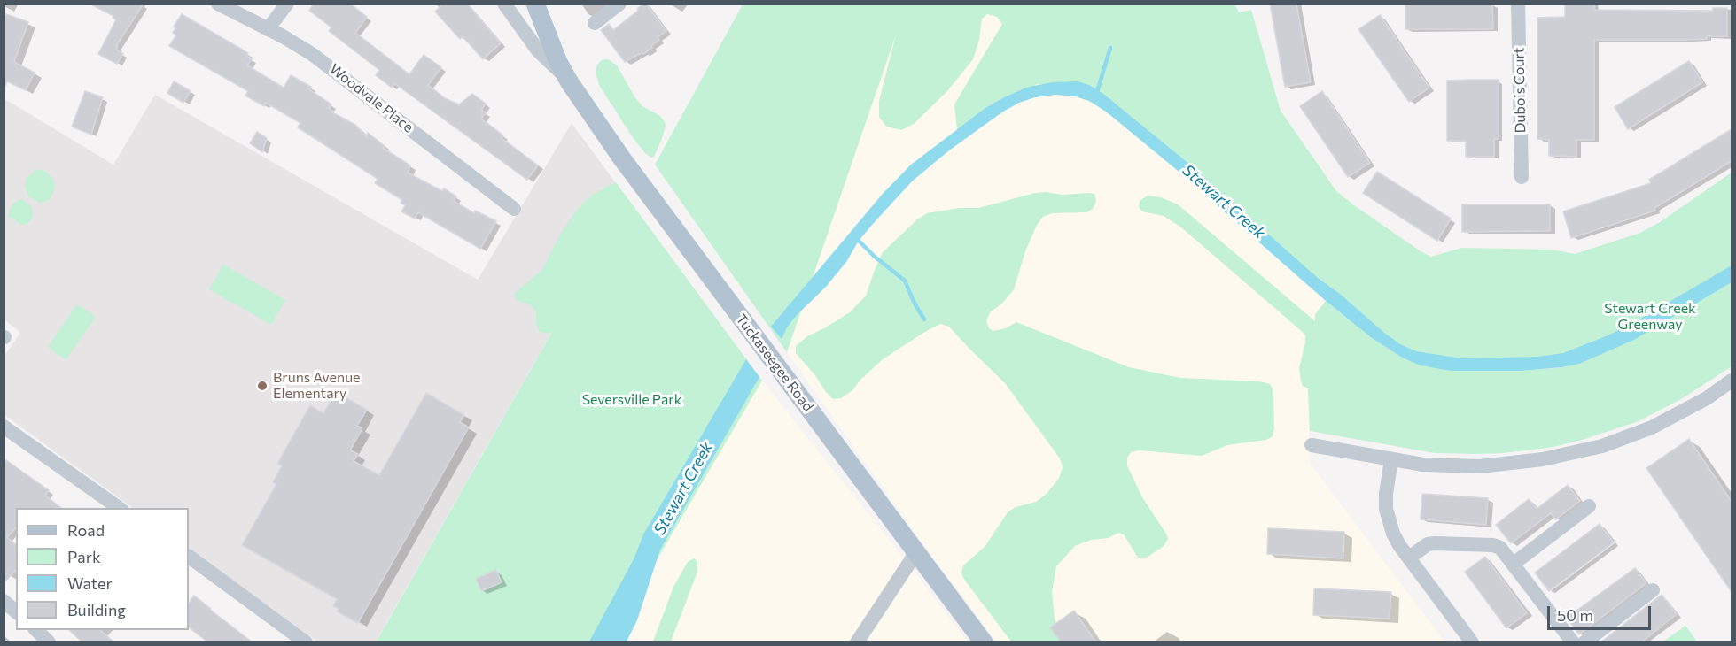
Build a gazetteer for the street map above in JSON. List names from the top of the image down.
{
  "streets": {
    "main road": ["Tuckaseegee Road"],
    "street": ["Dubois Court", "Woodvale Place"]
  },
  "water": ["Stewart Creek"],
  "parks": ["Stewart Creek Greenway", "Seversville Park"],
  "places": ["Bruns Avenue Elementary"],
  "legend": [
    "Road",
    "Park",
    "Water",
    "Building"
  ],
  "scale_bar": "50 m"
}
